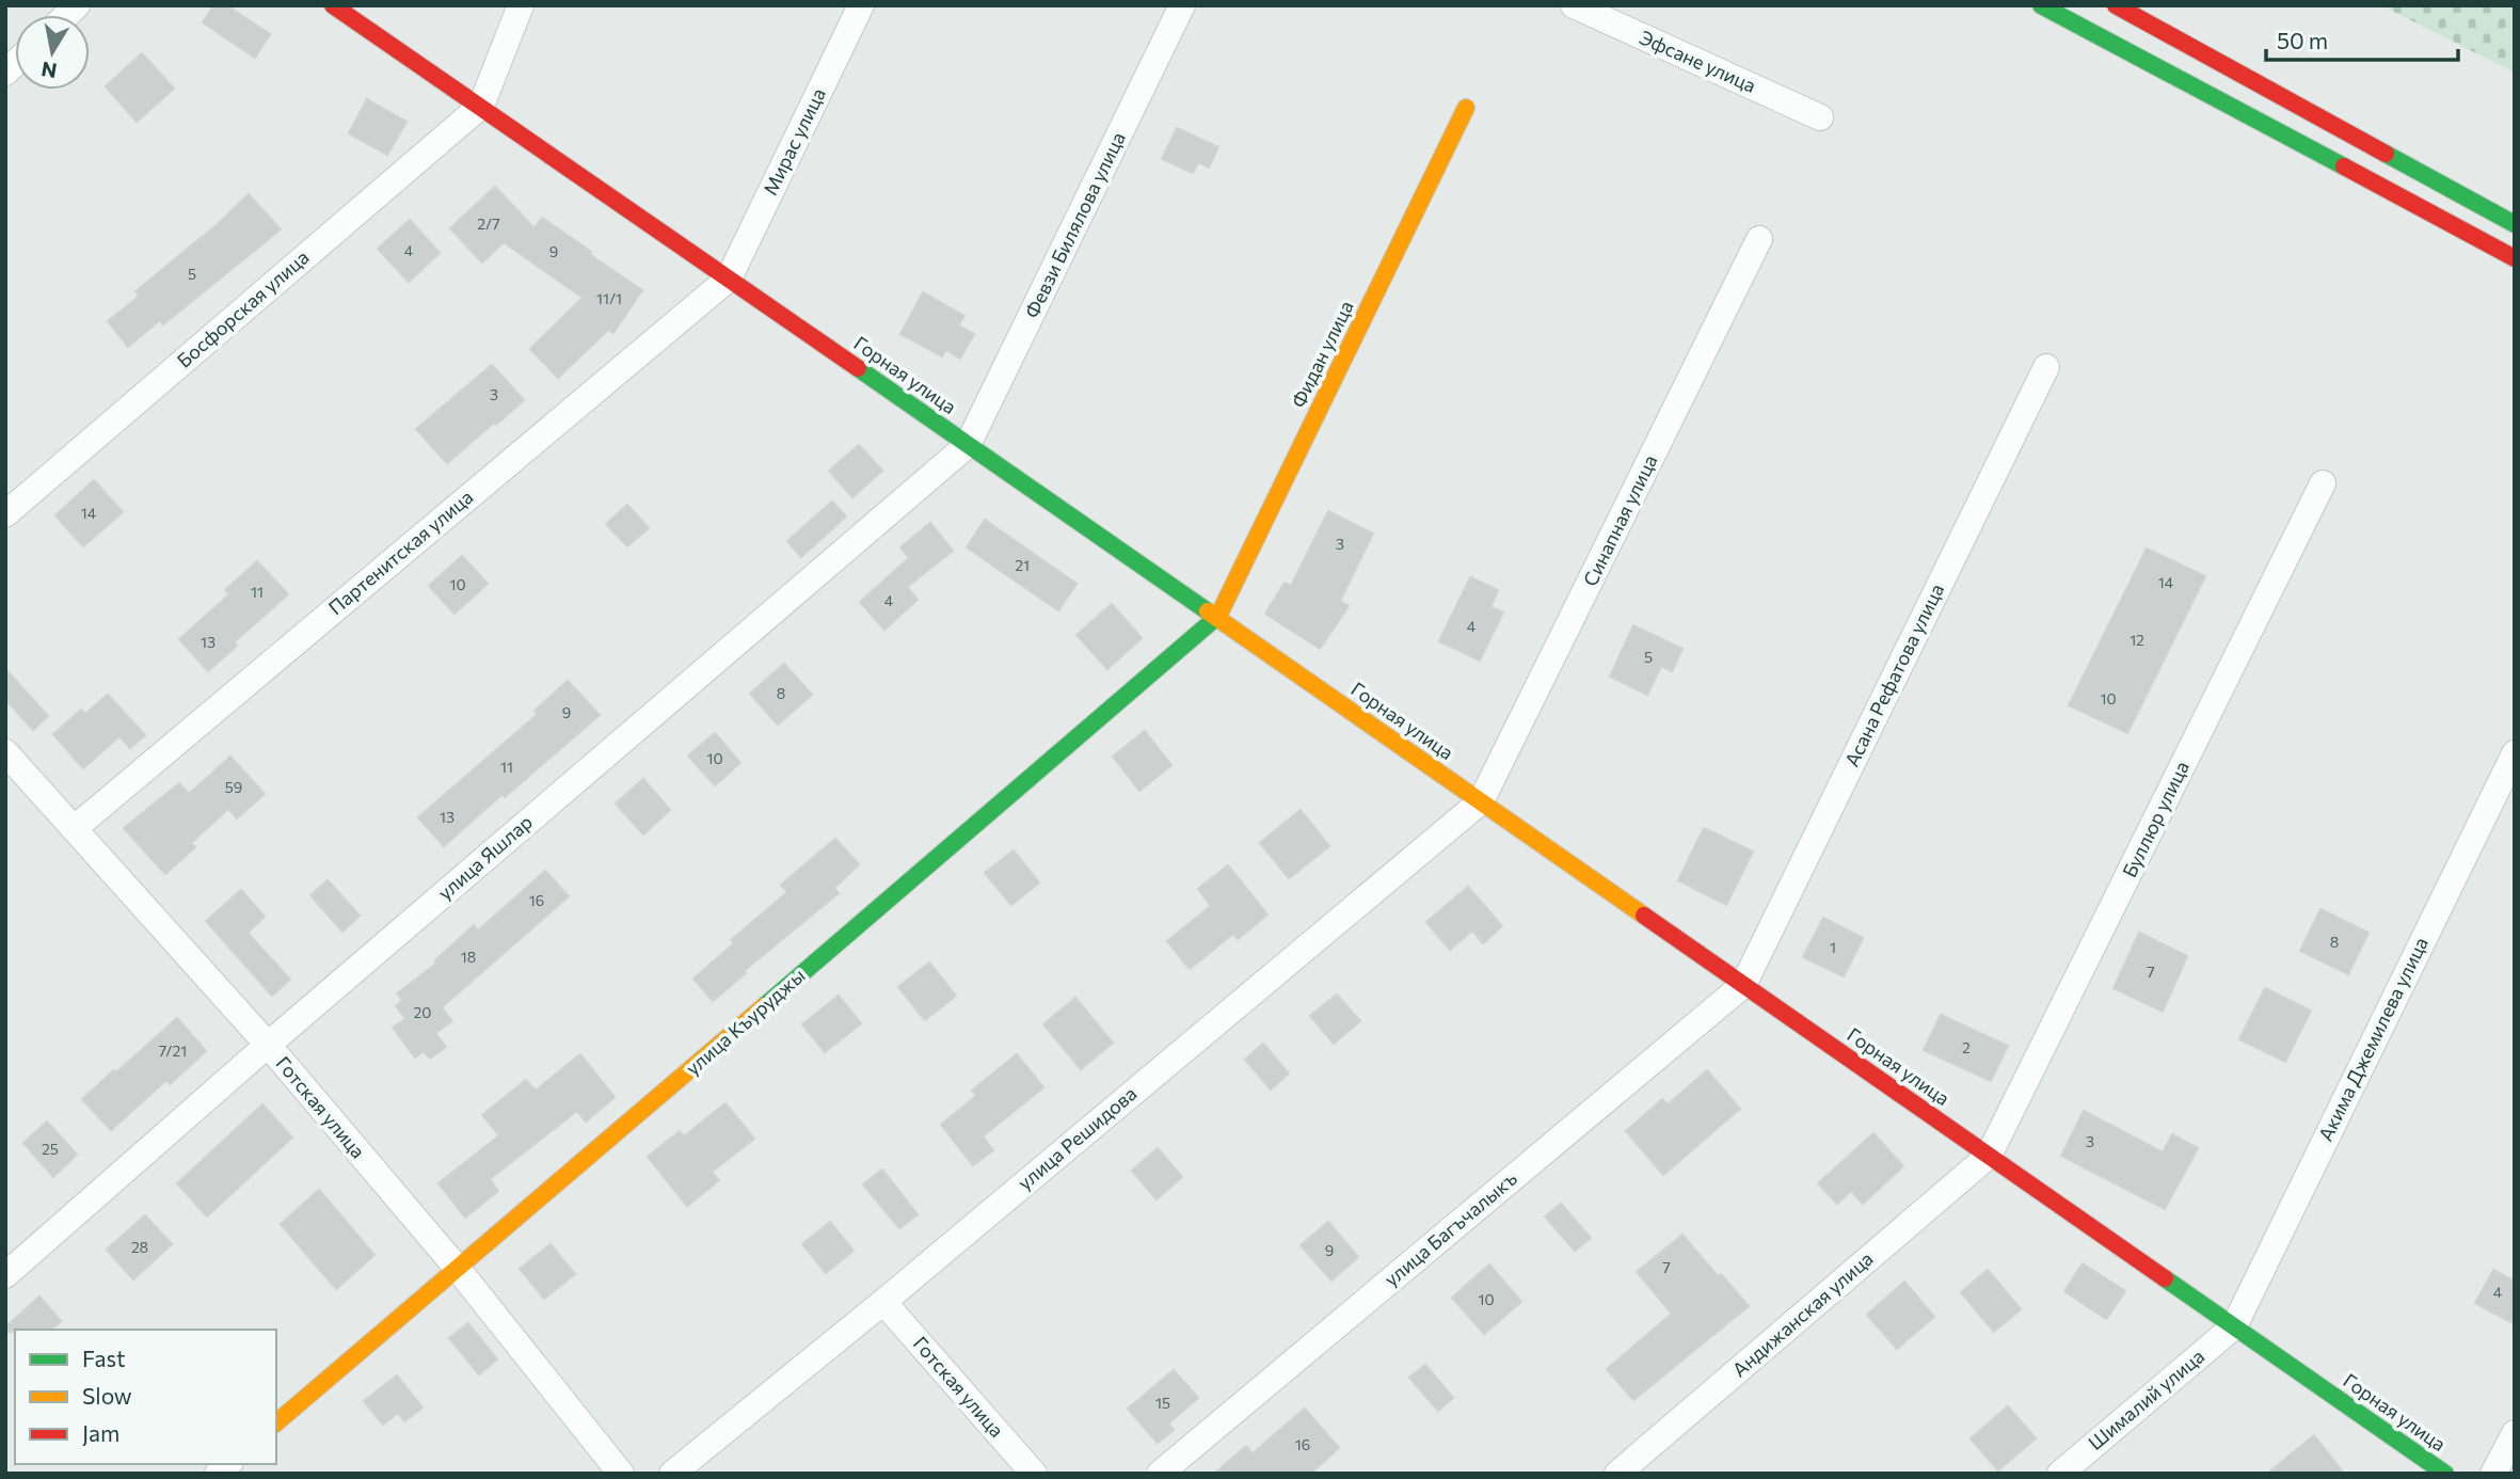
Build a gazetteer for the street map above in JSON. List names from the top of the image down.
{
  "streets": {
    "street": [
      "Эфсане улица",
      "Мирас улица",
      "Февзи Билялова улица",
      "Босфорская улица",
      "Фидан улица",
      "Горная улица",
      "Синапная улица",
      "Партенитская улица",
      "Асана Рефатова улица",
      "Буллюр улица",
      "улица Яшлар",
      "улица Къуруджы",
      "Акима Джемилева улица",
      "Готская улица",
      "улица Решидова",
      "улица Багъчалыкъ",
      "Андижанская улица",
      "Шималий улица"
    ]
  },
  "crossings": [
    ["Мирас улица", "Горная улица"],
    ["Мирас улица", "Партенитская улица"],
    ["Февзи Билялова улица", "Горная улица"],
    ["Февзи Билялова улица", "улица Яшлар"],
    ["Босфорская улица", "Горная улица"],
    ["Фидан улица", "Горная улица"],
    ["Фидан улица", "улица Къуруджы"],
    ["Горная улица", "Синапная улица"],
    ["Горная улица", "Партенитская улица"],
    ["Горная улица", "Асана Рефатова улица"],
    ["Горная улица", "Буллюр улица"],
    ["Горная улица", "улица Яшлар"],
    ["Горная улица", "улица Къуруджы"],
    ["Горная улица", "Акима Джемилева улица"],
    ["Горная улица", "улица Решидова"],
    ["Горная улица", "улица Багъчалыкъ"],
    ["Горная улица", "Андижанская улица"],
    ["Горная улица", "Шималий улица"],
    ["Синапная улица", "улица Решидова"],
    ["Партенитская улица", "Готская улица"],
    ["Асана Рефатова улица", "улица Багъчалыкъ"],
    ["Буллюр улица", "Андижанская улица"],
    ["улица Яшлар", "Готская улица"],
    ["улица Къуруджы", "Готская улица"],
    ["Акима Джемилева улица", "Шималий улица"],
    ["Готская улица", "улица Решидова"]
  ],
  "house_numbers": [
    "2/7",
    "4",
    "9",
    "5",
    "11/1",
    "3",
    "14",
    "3",
    "21",
    "14",
    "10",
    "11",
    "4",
    "4",
    "12",
    "13",
    "5",
    "8",
    "10",
    "9",
    "10",
    "11",
    "59",
    "13",
    "16",
    "8",
    "1",
    "18",
    "7",
    "20",
    "2",
    "7/21",
    "3",
    "25",
    "28",
    "9",
    "7",
    "4",
    "10",
    "15",
    "16"
  ],
  "legend": ["Fast", "Slow", "Jam"],
  "scale_bar": "50 m",
  "north": "bottom"
}
